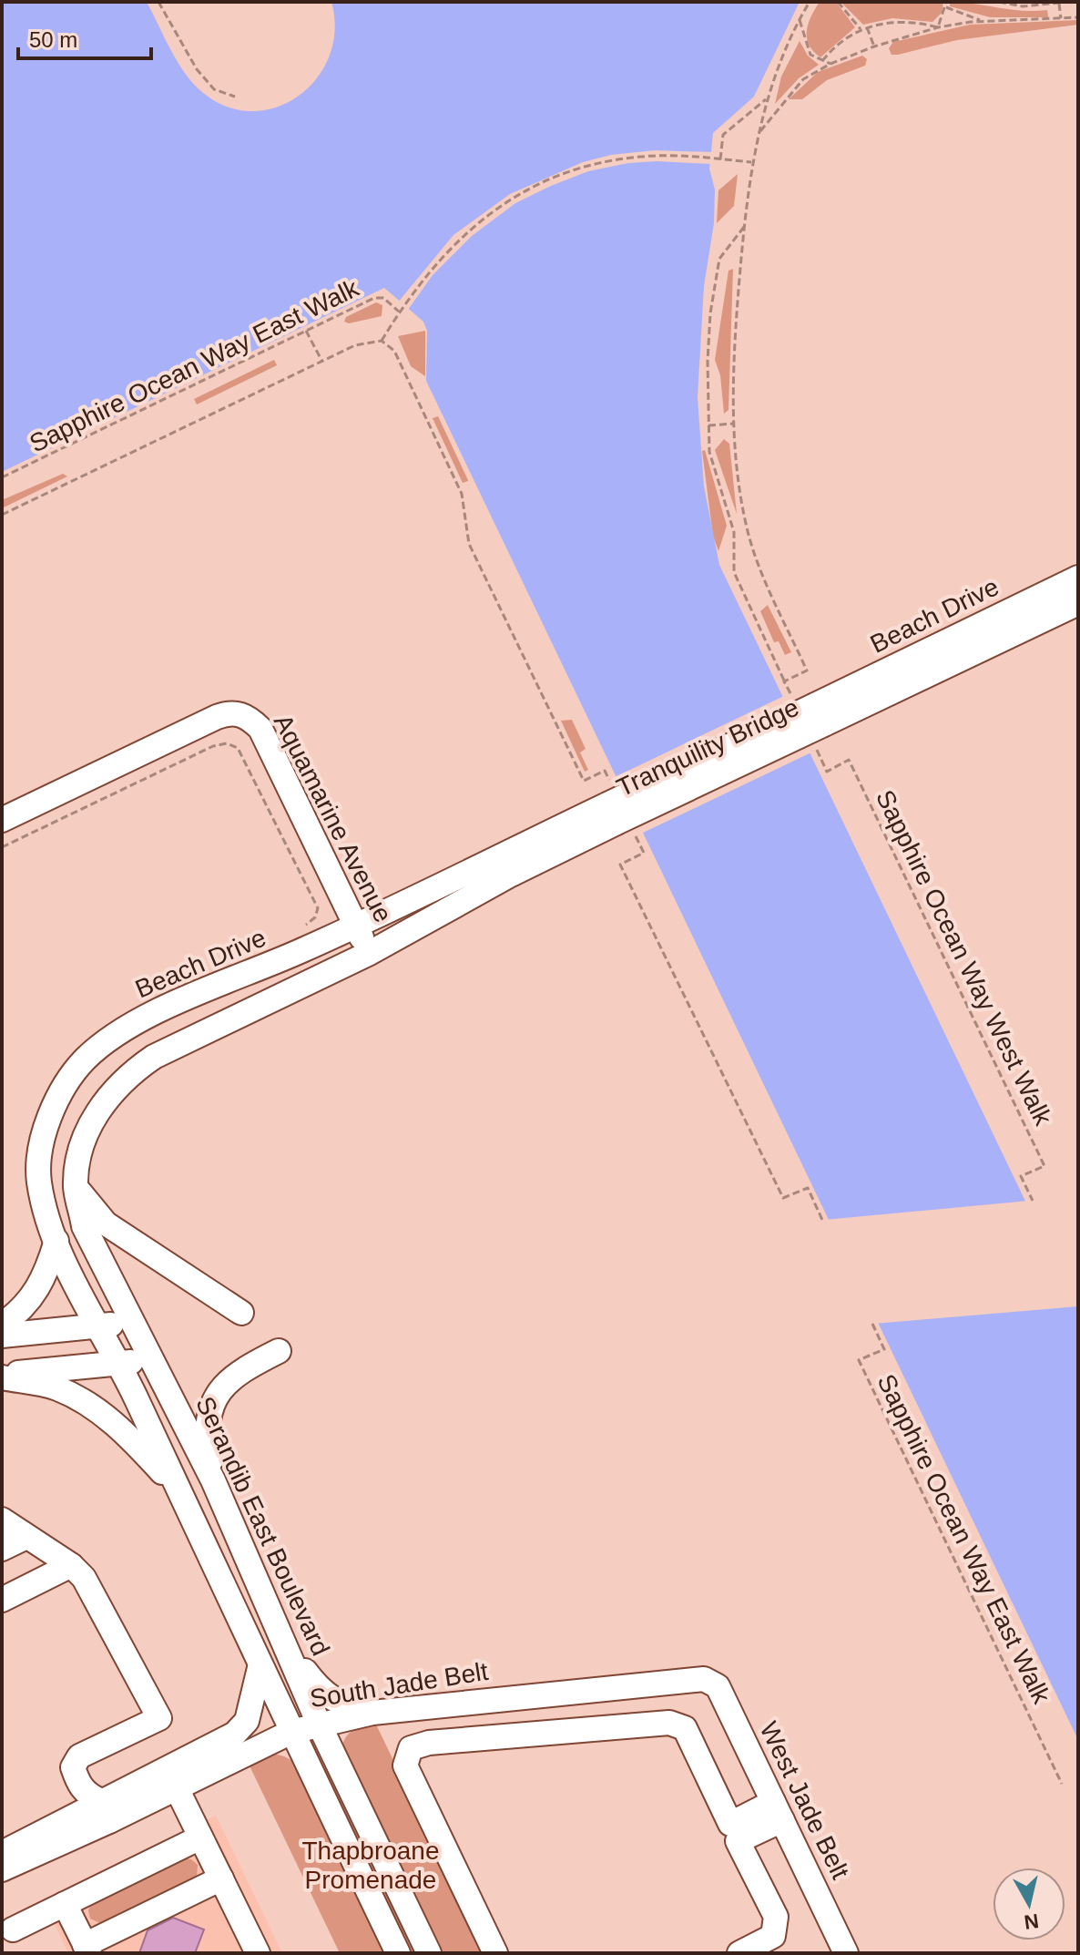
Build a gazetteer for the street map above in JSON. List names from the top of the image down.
{
  "streets": {
    "street": [
      "Beach Drive",
      "Tranquility Bridge",
      "Aquamarine Avenue",
      "Serandib East Boulevard",
      "South Jade Belt",
      "West Jade Belt"
    ],
    "path": ["Sapphire Ocean Way East Walk", "Sapphire Ocean Way West Walk"]
  },
  "crossings": [
    ["Beach Drive", "Tranquility Bridge"],
    ["Beach Drive", "Aquamarine Avenue"],
    ["Serandib East Boulevard", "South Jade Belt"],
    ["South Jade Belt", "West Jade Belt"]
  ],
  "parks": ["Thapbroane Promenade"],
  "scale_bar": "50 m",
  "north": "bottom"
}
